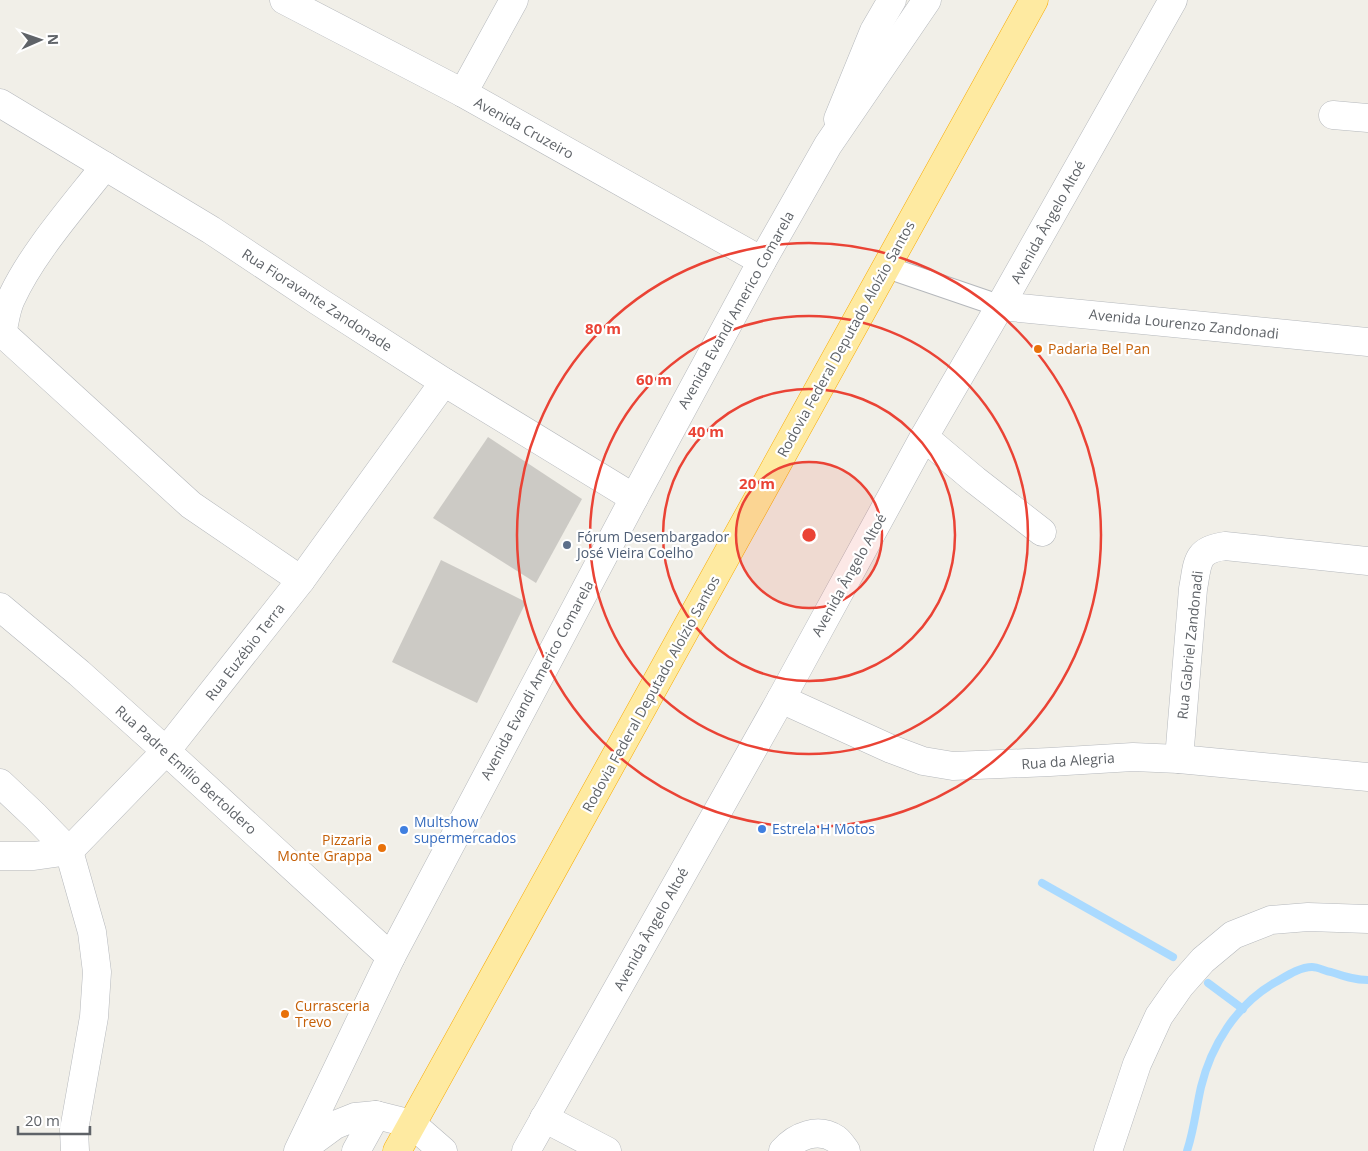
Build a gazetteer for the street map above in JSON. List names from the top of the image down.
{
  "streets": {
    "highway": ["Rodovia Federal Deputado Aloízio Santos"],
    "street": [
      "Avenida Cruzeiro",
      "Avenida Ângelo Altoé",
      "Rua Fioravante Zandonade",
      "Avenida Evandi Americo Comarela",
      "Avenida Lourenzo Zandonadi",
      "Rua Gabriel Zandonadi",
      "Rua Euzébio Terra",
      "Rua da Alegria",
      "Rua Padre Emílio Bertoldero"
    ]
  },
  "crossings": [
    ["Avenida Cruzeiro", "Avenida Evandi Americo Comarela"],
    ["Avenida Ângelo Altoé", "Avenida Lourenzo Zandonadi"],
    ["Avenida Ângelo Altoé", "Rua da Alegria"],
    ["Rua Fioravante Zandonade", "Avenida Evandi Americo Comarela"],
    ["Rua Fioravante Zandonade", "Rua Euzébio Terra"],
    ["Avenida Evandi Americo Comarela", "Rua Padre Emílio Bertoldero"],
    ["Rua Gabriel Zandonadi", "Rua da Alegria"],
    ["Rua Euzébio Terra", "Rua Padre Emílio Bertoldero"]
  ],
  "places": [
    "Padaria Bel Pan",
    "Fórum Desembargador José Vieira Coelho",
    "Estrela H Motos",
    "Multshow supermercados",
    "Pizzaria Monte Grappa",
    "Currasceria Trevo"
  ],
  "scale_bar": "20 m",
  "north": "right",
  "rings": [
    "80 m",
    "60 m",
    "40 m",
    "20 m"
  ]
}
